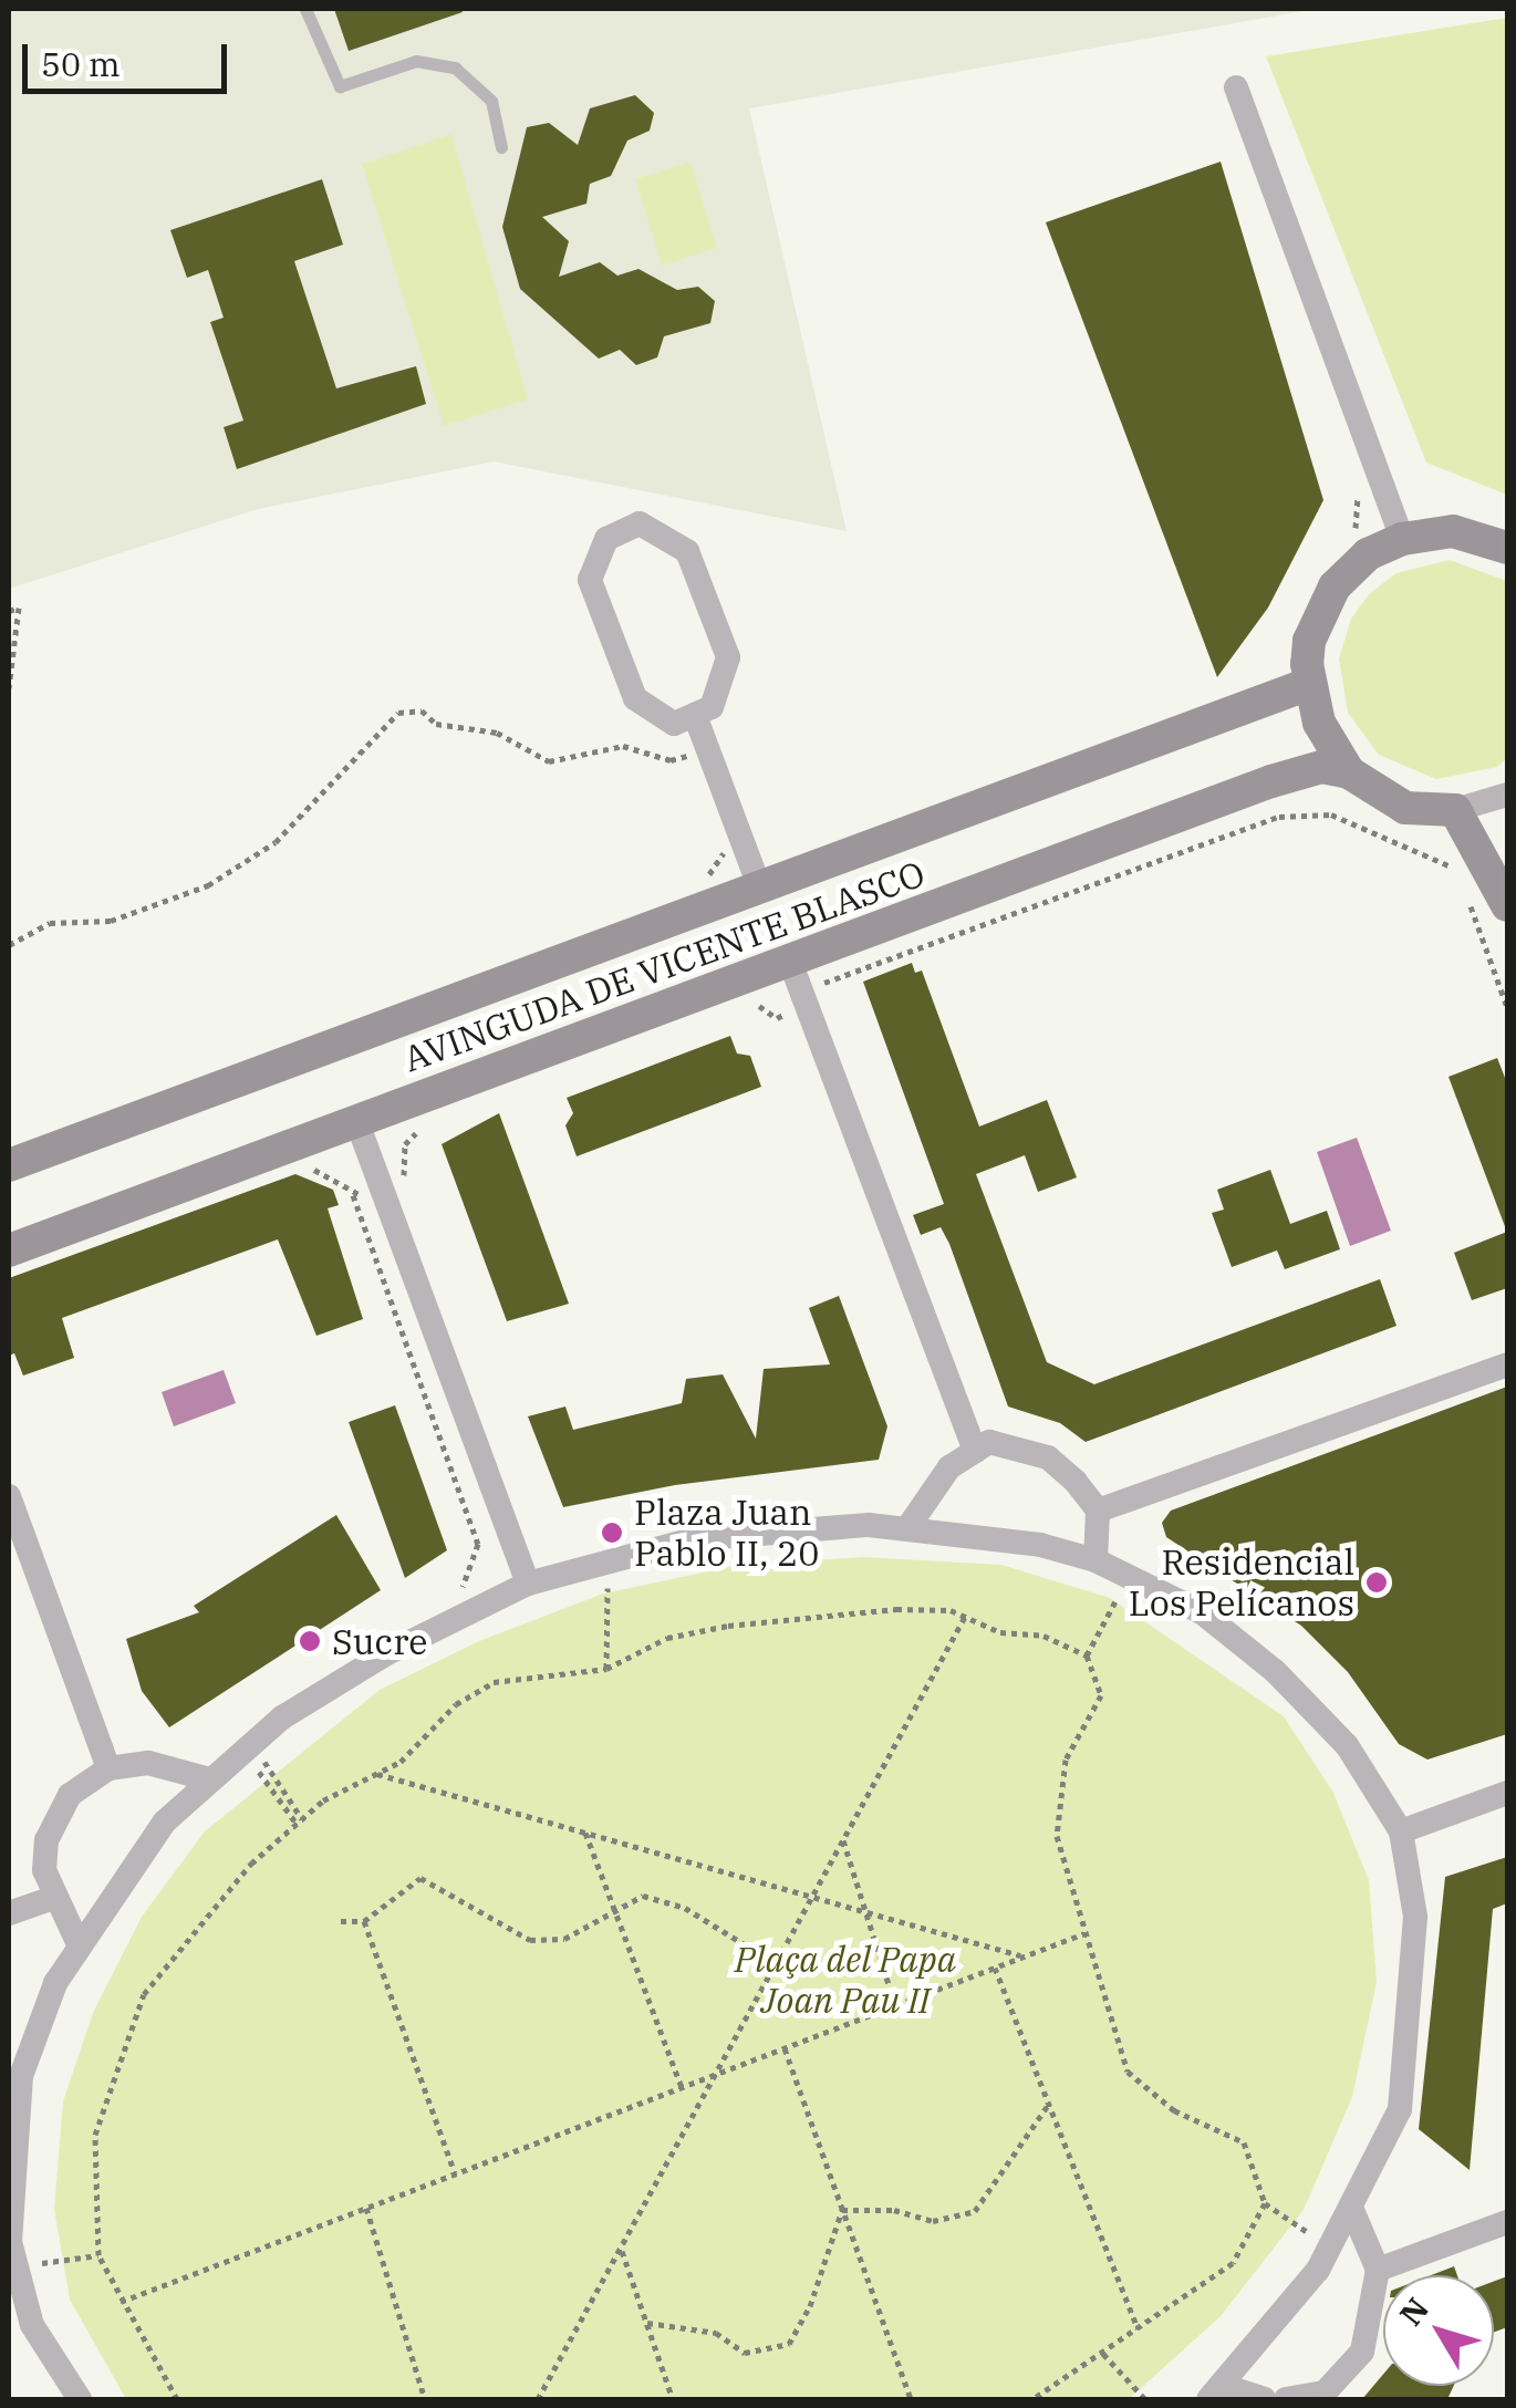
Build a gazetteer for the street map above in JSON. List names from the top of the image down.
{
  "streets": {
    "street": ["AVINGUDA DE VICENTE BLASCO"]
  },
  "parks": ["Plaça del Papa Joan Pau II"],
  "places": ["Plaza Juan Pablo II, 20", "Residencial Los Pelícanos", "Sucre"],
  "scale_bar": "50 m",
  "north": "top left"
}
